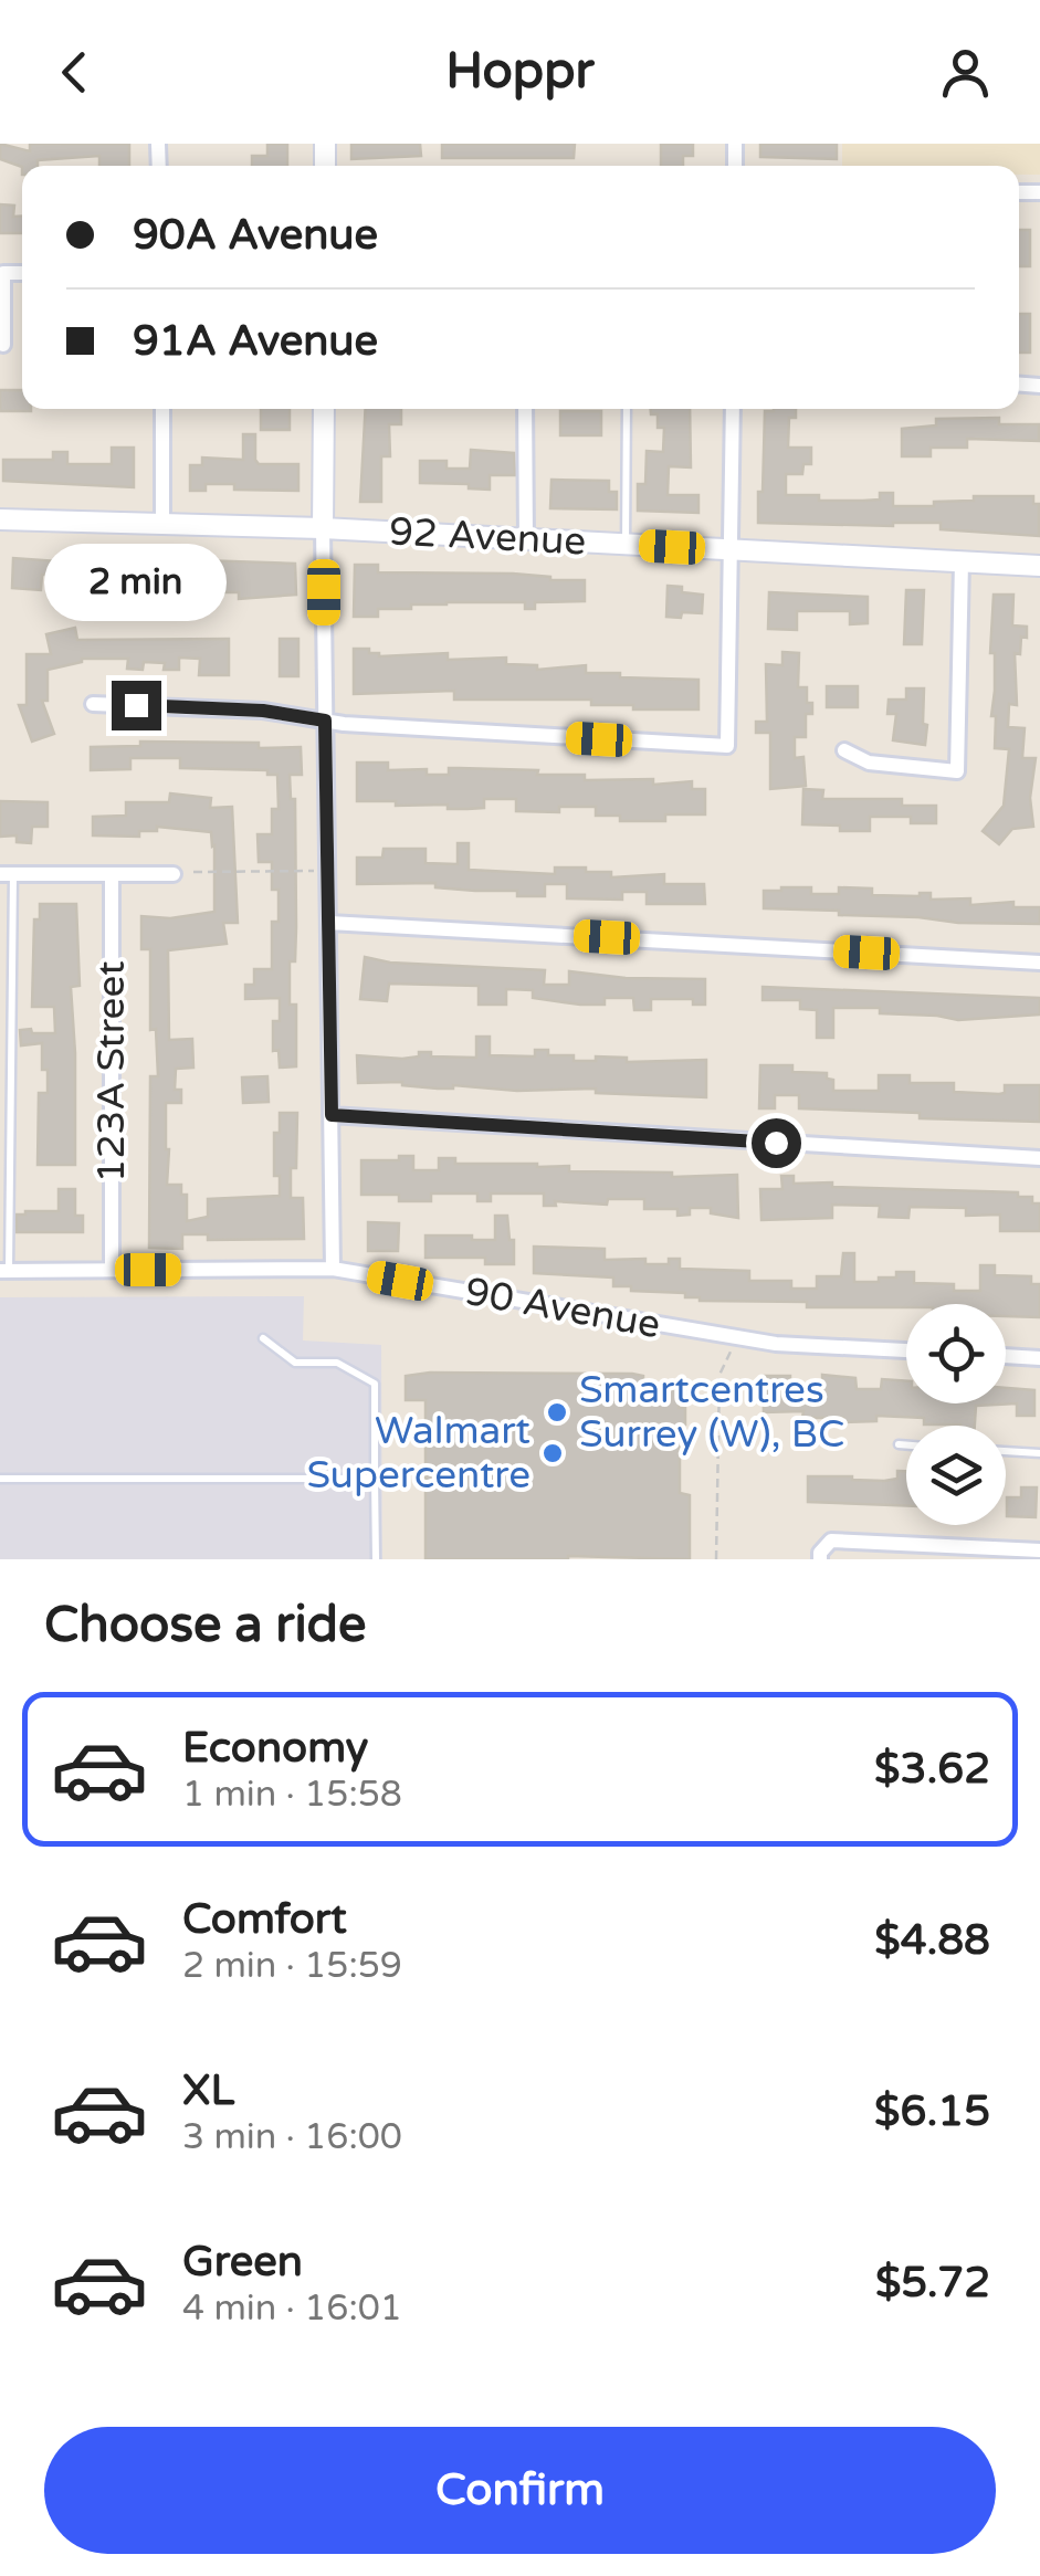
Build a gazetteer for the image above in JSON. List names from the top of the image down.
{
  "streets": {
    "street": ["92 Avenue", "123A Street", "90 Avenue"]
  },
  "crossings": [
    ["123A Street", "90 Avenue"]
  ],
  "places": ["Smartcentres Surrey (W), BC", "Walmart Supercentre"],
  "page": {
    "header": "Hoppr",
    "banner": ["90A Avenue", "91A Avenue"],
    "bubble": "2 min",
    "heading": "Choose a ride",
    "list": [
      {
        "name": "Economy",
        "note": "1 min · 15:58",
        "value": "$3.62"
      },
      {
        "name": "Comfort",
        "note": "2 min · 15:59",
        "value": "$4.88"
      },
      {
        "name": "XL",
        "note": "3 min · 16:00",
        "value": "$6.15"
      },
      {
        "name": "Green",
        "note": "4 min · 16:01",
        "value": "$5.72"
      }
    ],
    "buttons": "Confirm"
  }
}
